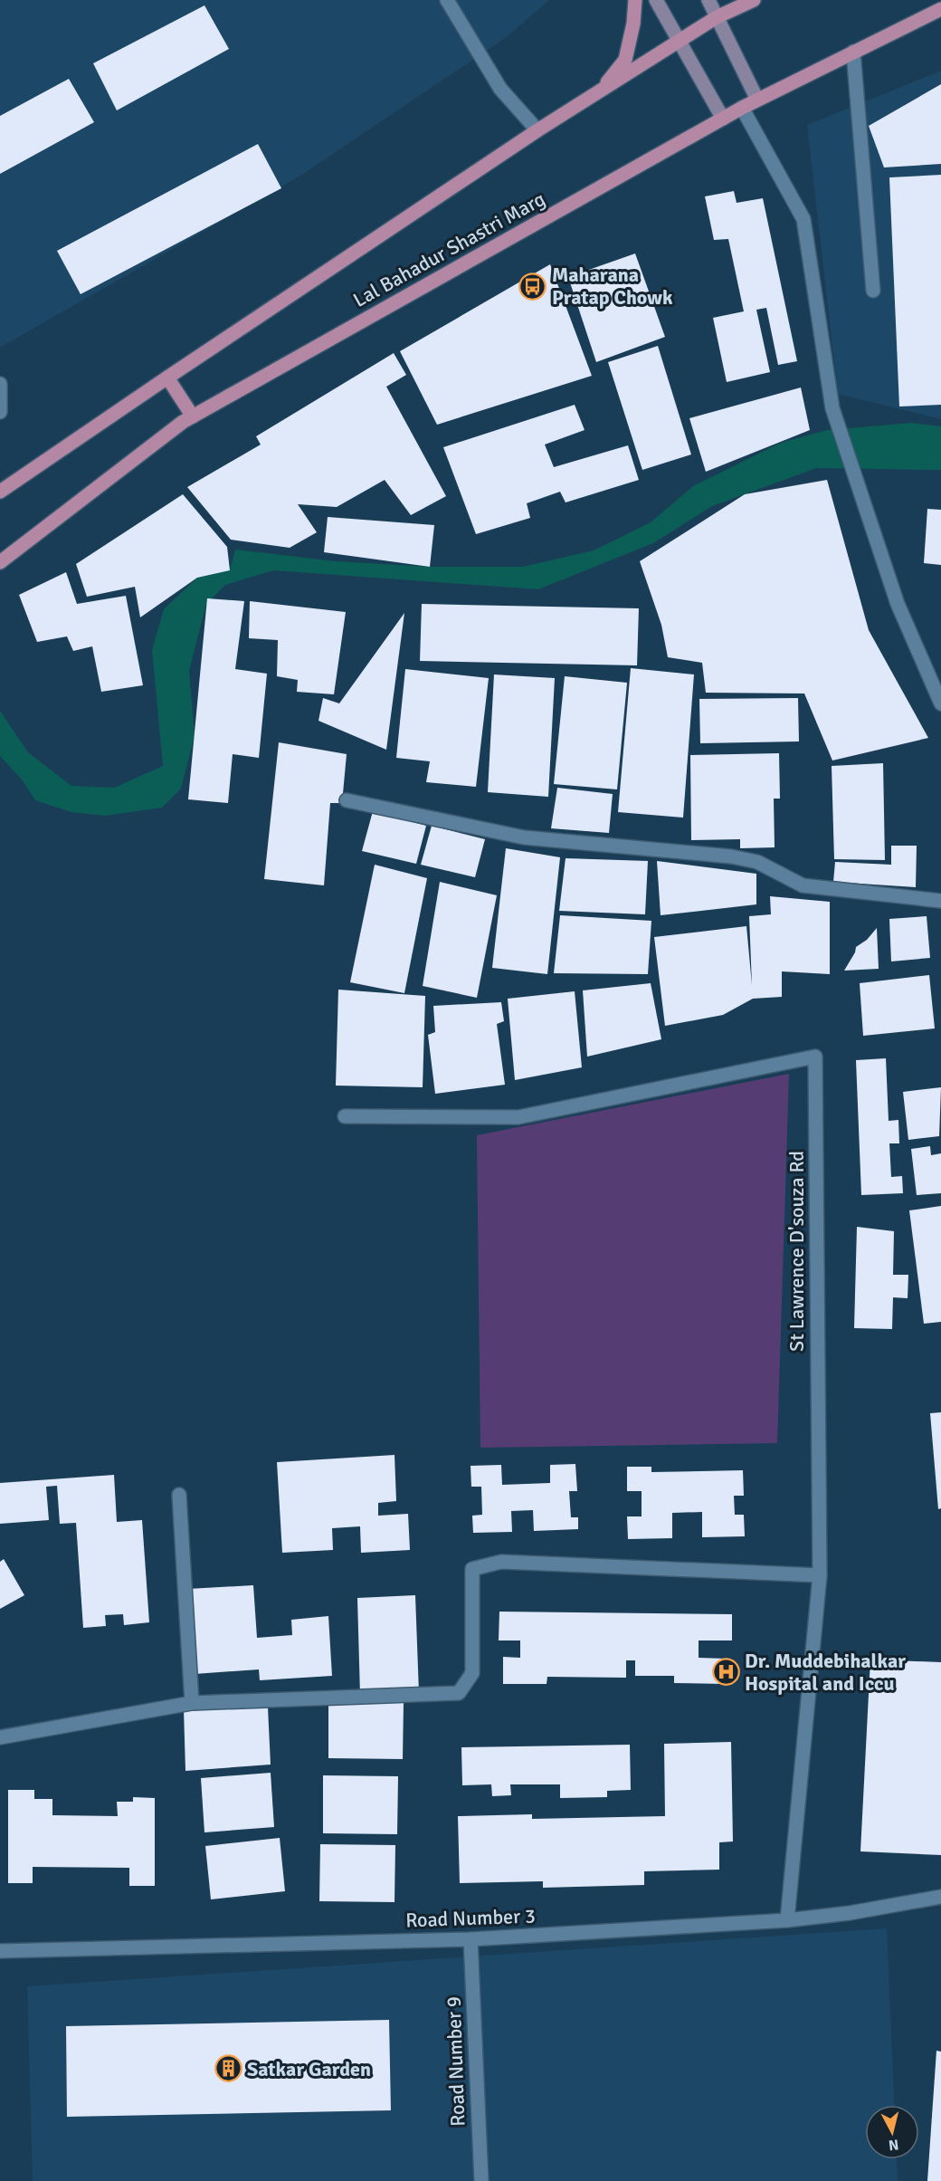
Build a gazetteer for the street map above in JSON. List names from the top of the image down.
{
  "streets": {
    "main road": ["Lal Bahadur Shastri Marg"],
    "street": ["St Lawrence D'souza Rd", "Road Number 3", "Road Number 9"]
  },
  "crossings": [
    ["St Lawrence D'souza Rd", "Road Number 3"],
    ["Road Number 3", "Road Number 9"]
  ],
  "places": {
    "bus stop": ["Maharana Pratap Chowk"],
    "hospital": ["Dr. Muddebihalkar Hospital and Iccu"],
    "building": ["Satkar Garden"]
  },
  "north": "bottom"
}
